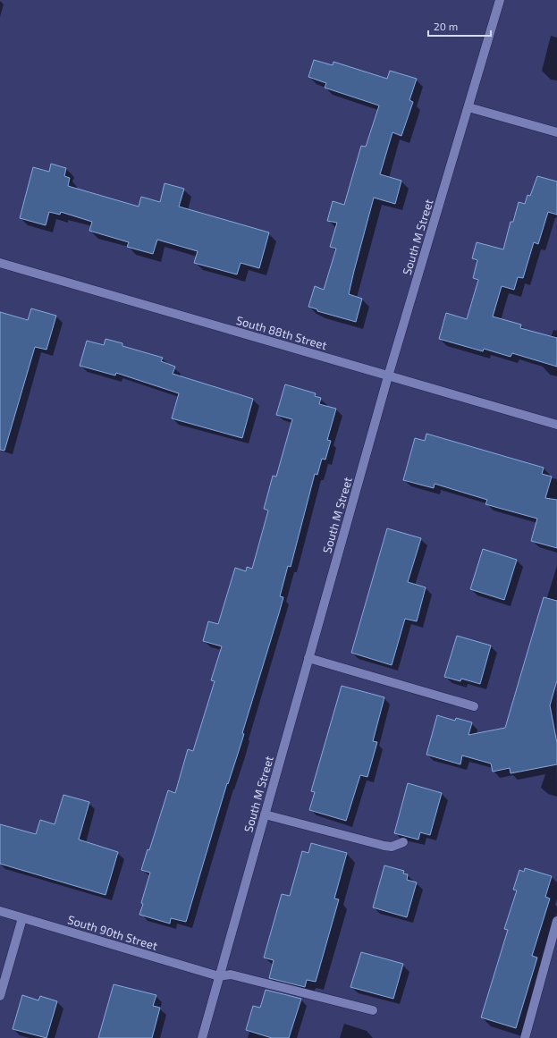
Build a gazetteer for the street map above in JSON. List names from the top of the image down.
{
  "streets": {
    "street": ["South M Street", "South 88th Street", "South 90th Street"]
  },
  "crossings": [
    ["South M Street", "South 88th Street"],
    ["South M Street", "South 90th Street"]
  ],
  "scale_bar": "20 m"
}
